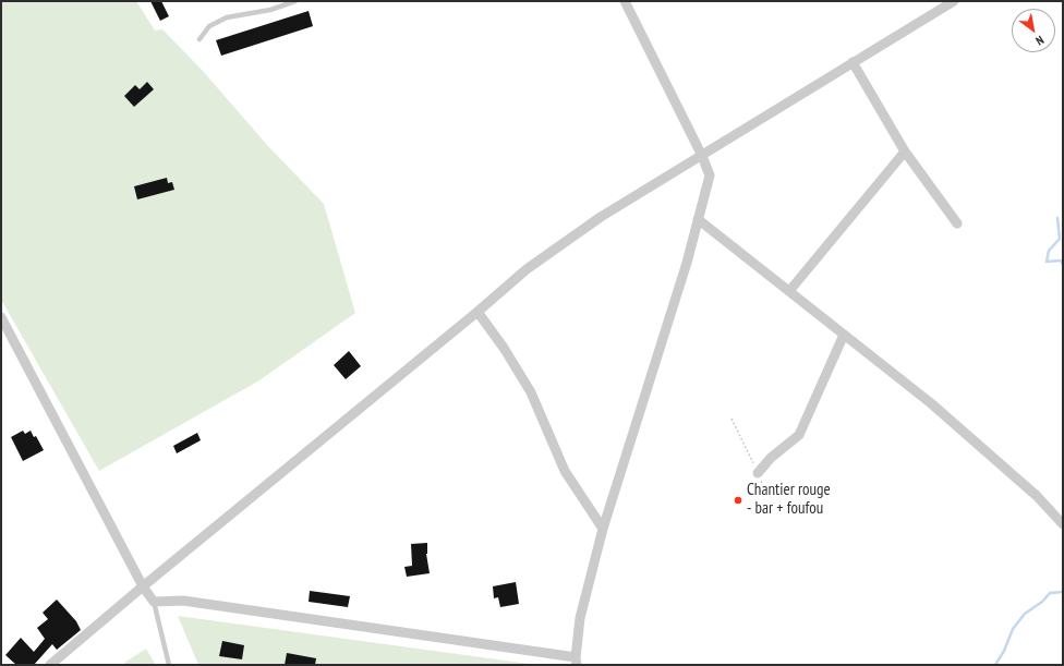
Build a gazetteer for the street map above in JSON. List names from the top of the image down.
{
  "places": ["Chantier rouge - bar + foufou"],
  "north": "bottom right"
}
